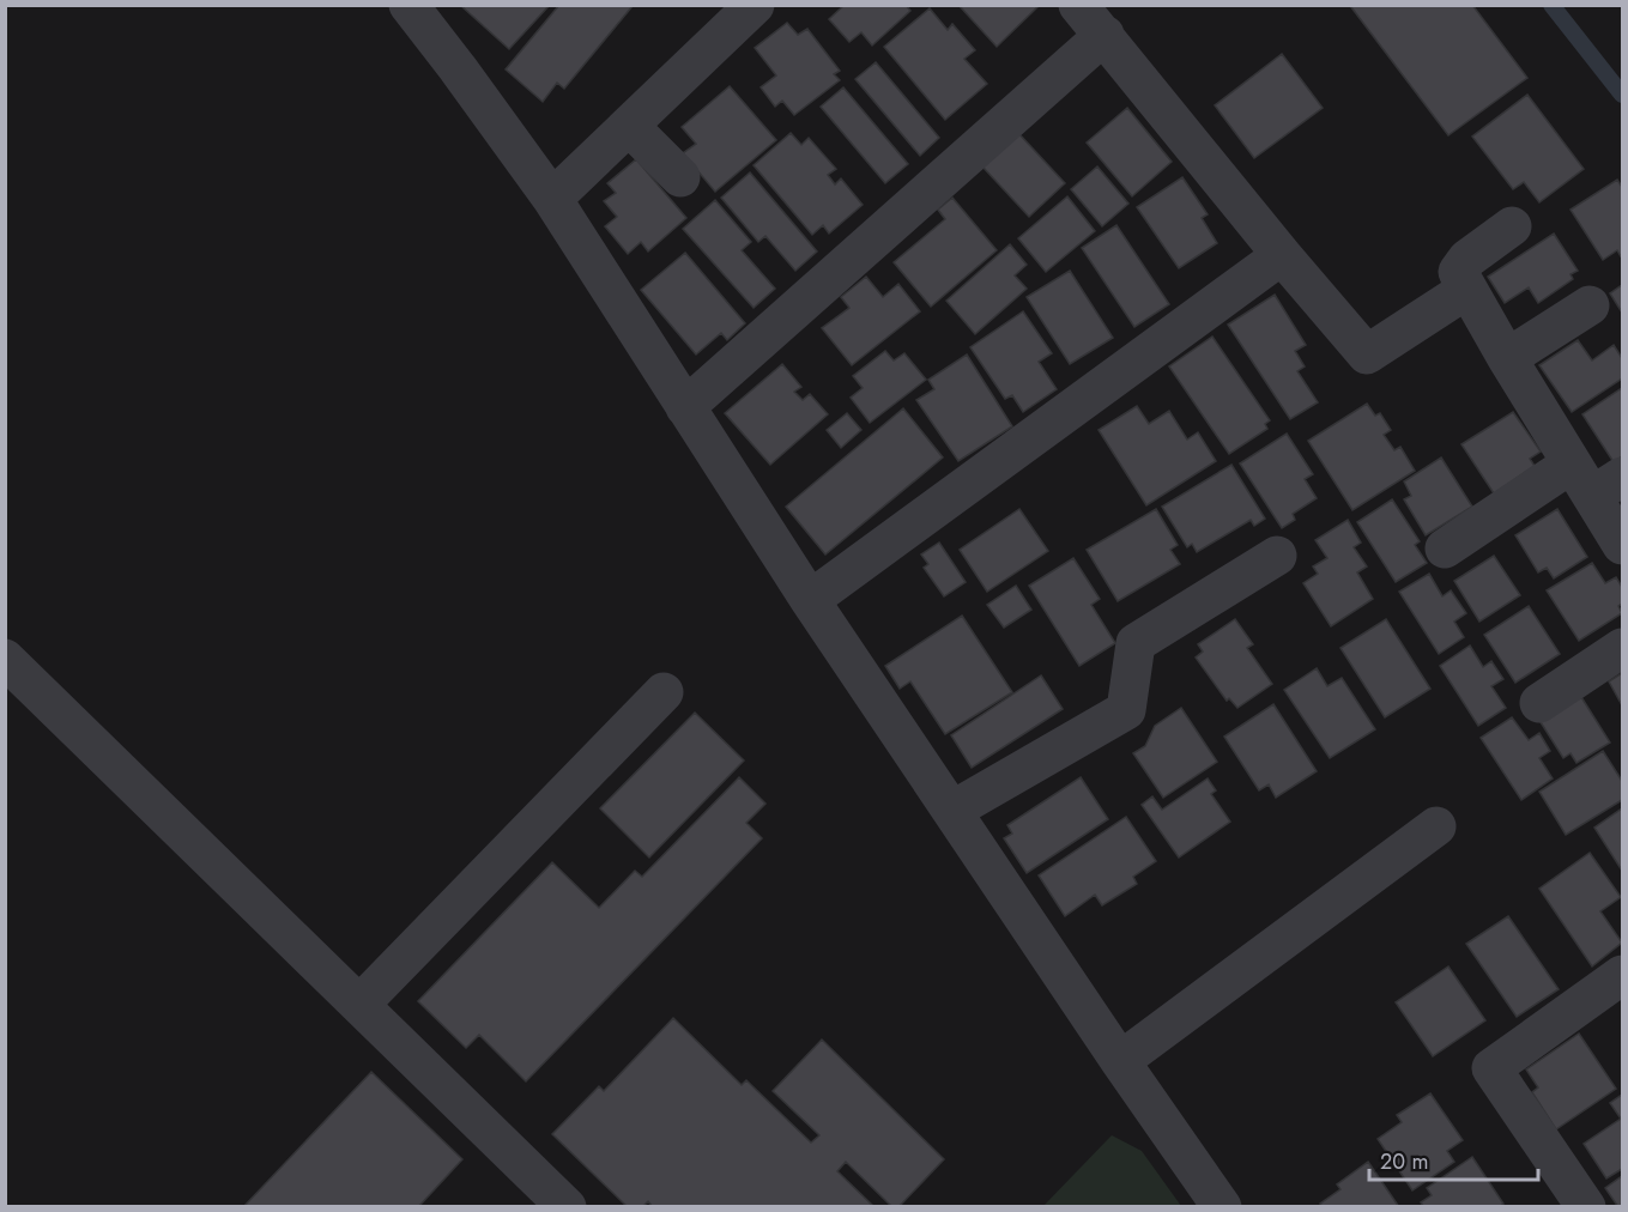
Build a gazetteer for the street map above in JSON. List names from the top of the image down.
{
  "scale_bar": "20 m"
}
